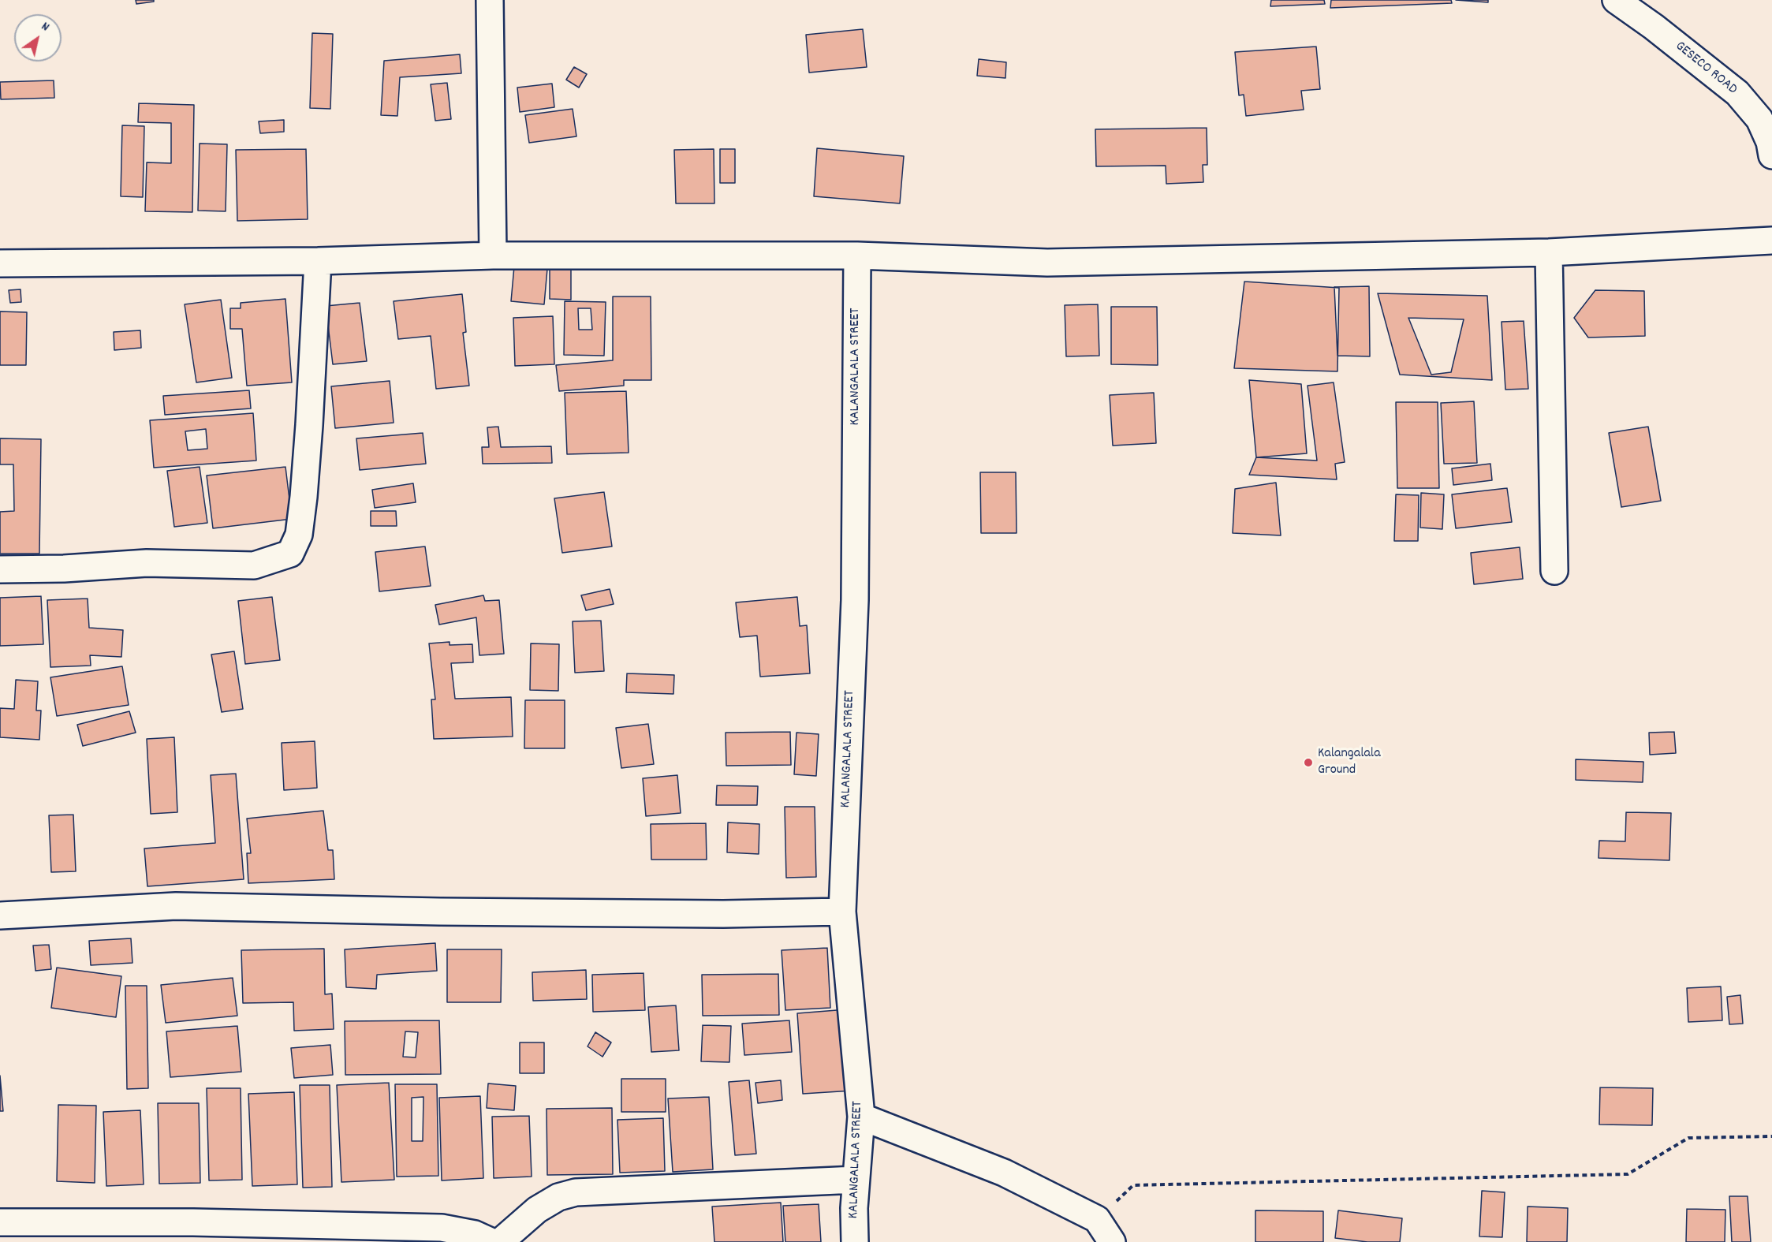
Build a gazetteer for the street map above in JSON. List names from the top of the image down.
{
  "streets": {
    "street": ["GESECO ROAD", "KALANGALALA STREET"]
  },
  "places": ["Kalangalala Ground"],
  "north": "top right"
}
